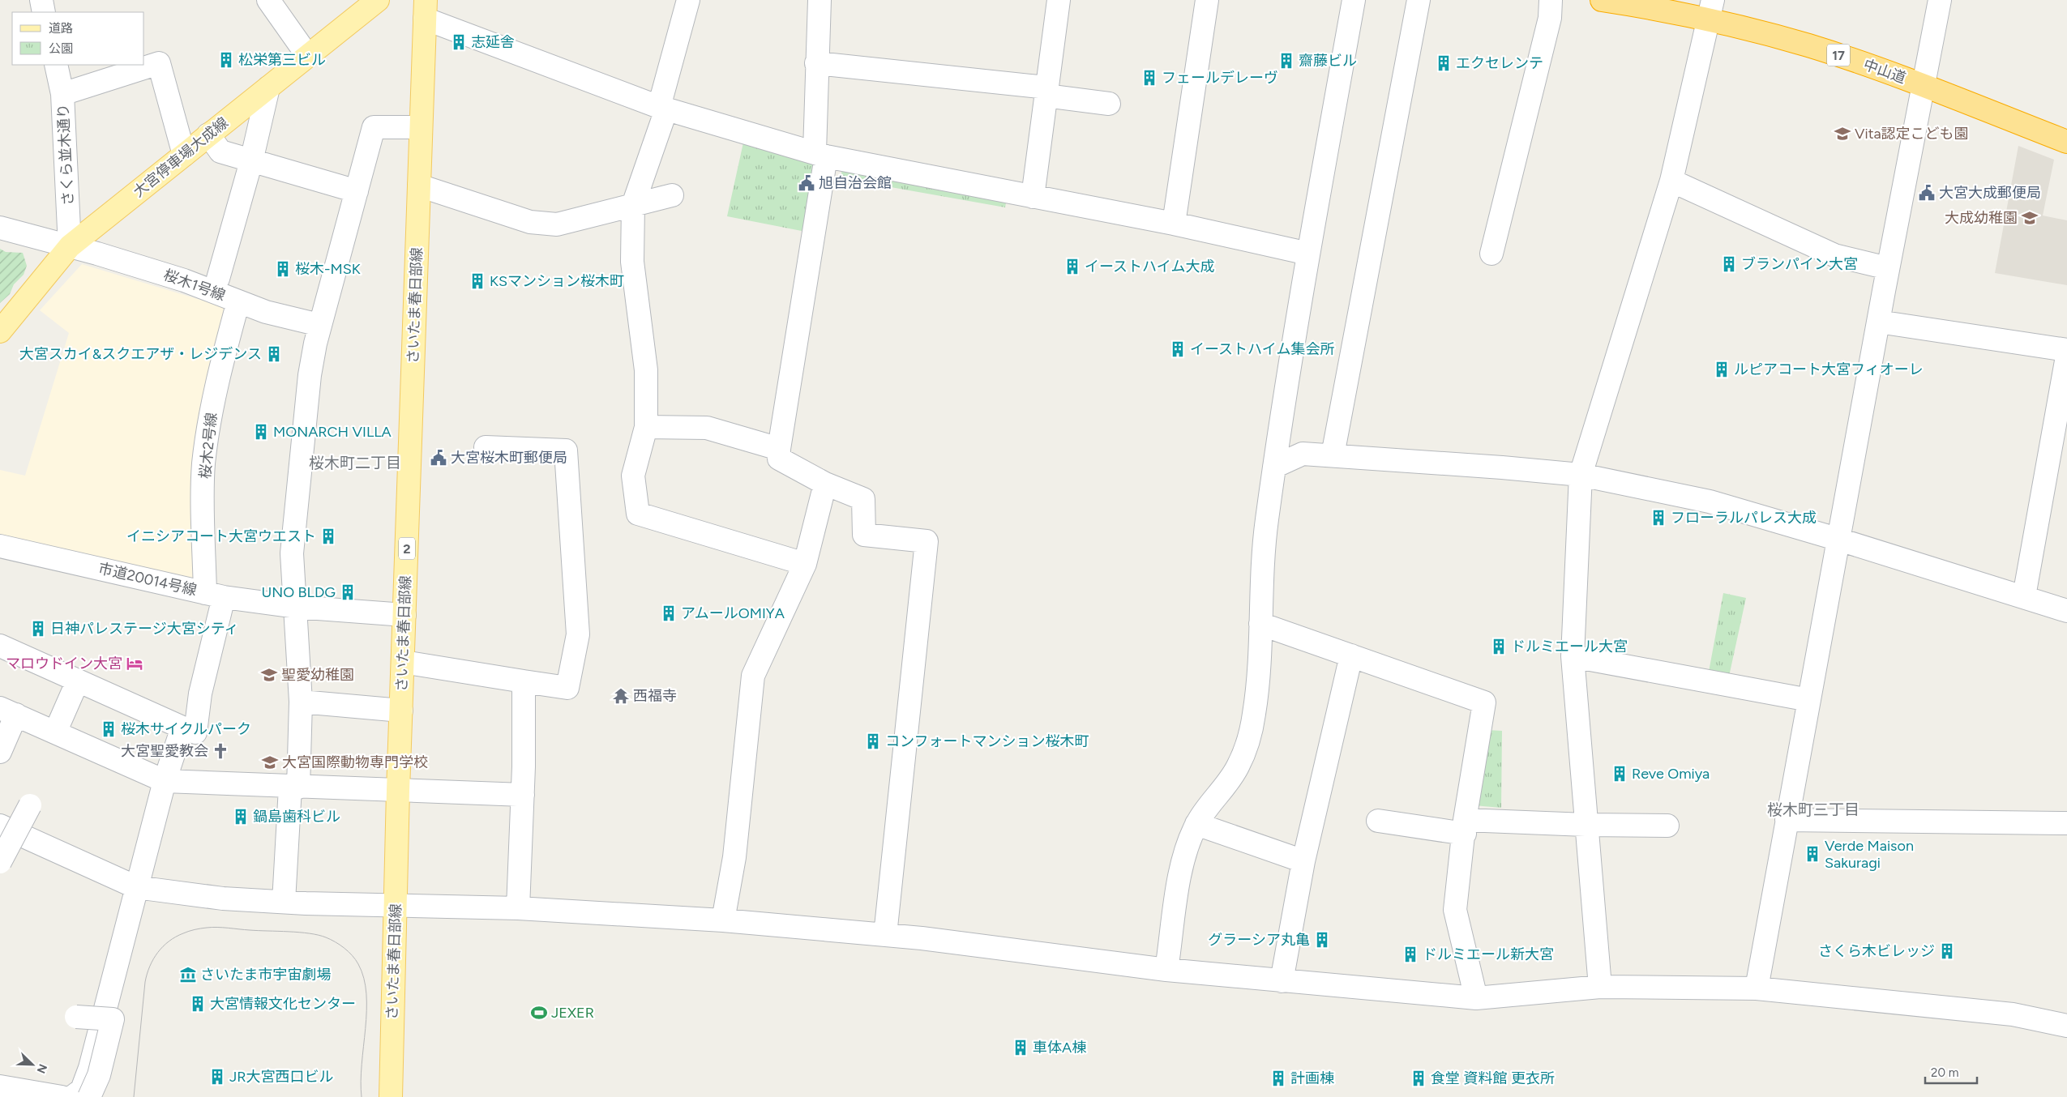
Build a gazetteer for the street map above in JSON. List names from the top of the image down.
{
  "streets": {
    "highway": ["17", "中山道"],
    "main road": ["大宮停車場大成線", "さいたま春日部線", "2"],
    "street": [
      "さくら並木通り",
      "桜木1号線",
      "桜木2号線",
      "市道20014号線"
    ]
  },
  "crossings": [
    ["さくら並木通り", "大宮停車場大成線"],
    ["さくら並木通り", "桜木1号線"],
    ["大宮停車場大成線", "桜木1号線"],
    ["桜木1号線", "桜木2号線"],
    ["さいたま春日部線", "市道20014号線"],
    ["桜木2号線", "市道20014号線"]
  ],
  "districts": ["桜木町二丁目", "桜木町三丁目"],
  "places": {
    "building": [
      "志延舎",
      "松栄第三ビル",
      "齋藤ビル",
      "エクセレンテ",
      "フェールデレーヴ",
      "ブランパイン大宮",
      "イーストハイム大成",
      "桜木-MSK",
      "KSマンション桜木町",
      "イーストハイム集会所",
      "大宮スカイ&スクエアザ・レジデンス",
      "ルピアコート大宮フィオーレ",
      "MONARCH VILLA",
      "フローラルパレス大成",
      "イニシアコート大宮ウエスト",
      "UNO BLDG",
      "アムールOMIYA",
      "日神パレステージ大宮シティ",
      "ドルミエール大宮",
      "桜木サイクルパーク",
      "コンフォートマンション桜木町",
      "Reve Omiya",
      "鍋島歯科ビル",
      "Verde Maison Sakuragi",
      "グラーシア丸亀",
      "さくら木ビレッジ",
      "ドルミエール新大宮",
      "大宮情報文化センター",
      "車体A棟",
      "JR大宮西口ビル",
      "計画棟",
      "食堂 資料館 更衣所"
    ],
    "school or university": [
      "Vita認定こども園",
      "大成幼稚園",
      "聖愛幼稚園",
      "大宮国際動物専門学校"
    ],
    "public building": ["旭自治会館", "大宮大成郵便局", "大宮桜木町郵便局"],
    "hotel": ["マロウドイン大宮"],
    "temple": ["西福寺"],
    "church": ["大宮聖愛教会"],
    "museum": ["さいたま市宇宙劇場"],
    "sports": ["JEXER"]
  },
  "legend": ["道路", "公園"],
  "scale_bar": "20 m",
  "north": "bottom right"
}
